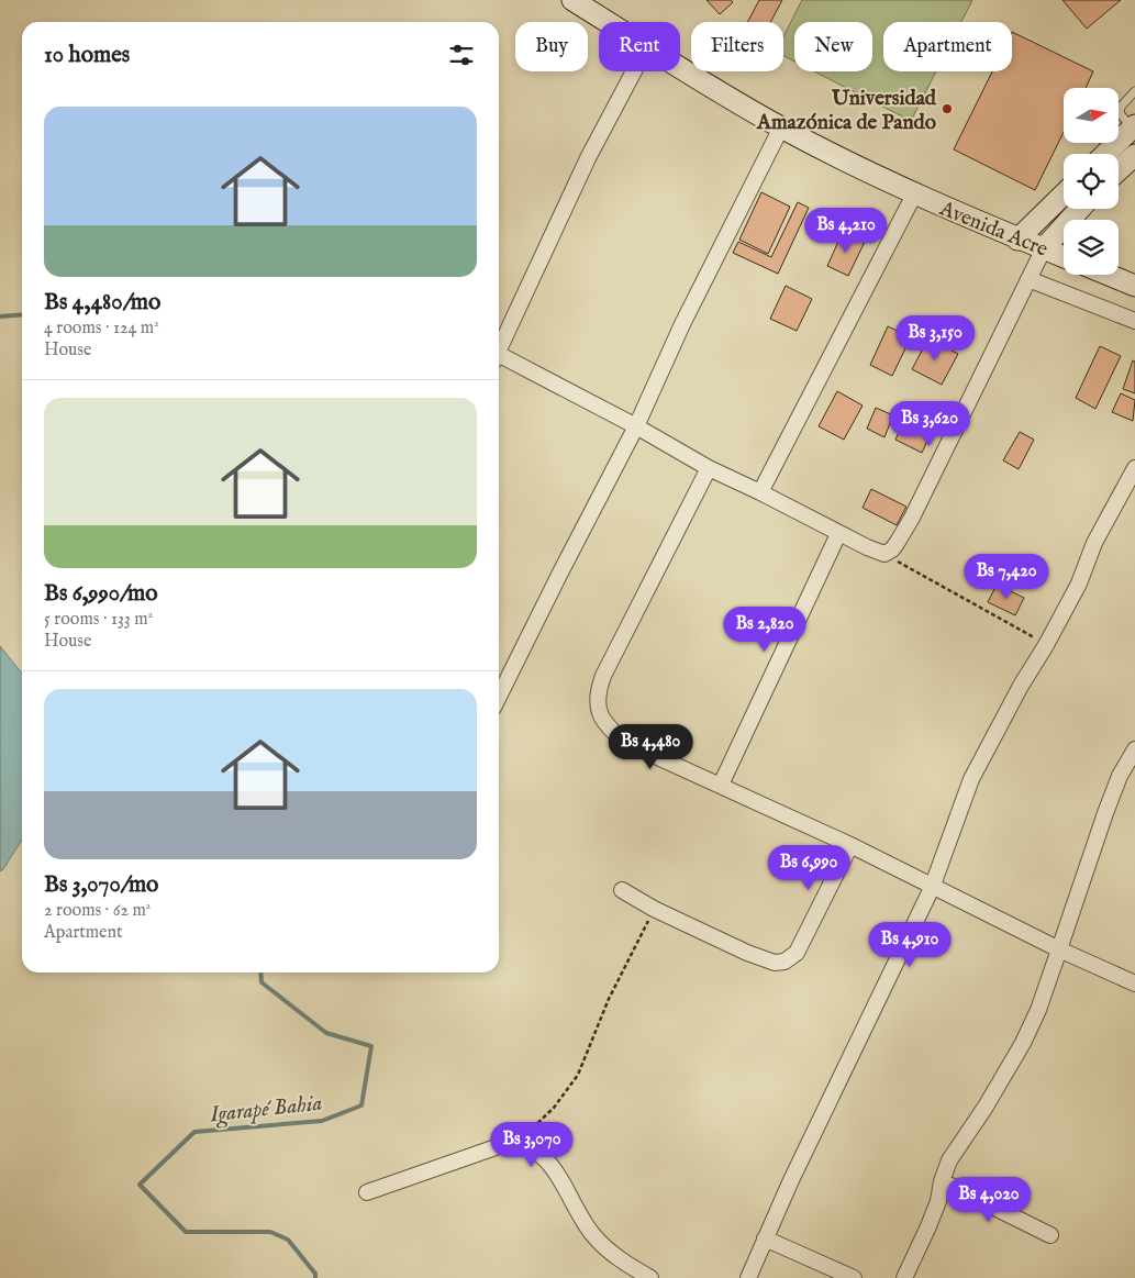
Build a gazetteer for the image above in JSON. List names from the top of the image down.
{
  "streets": {
    "main road": ["Avenida Acre"]
  },
  "water": ["Igarapé Bahia"],
  "places": ["Universidad Amazónica de Pando"],
  "north": "right",
  "page": {
    "chip": [
      "Buy",
      "Rent",
      "Filters",
      "New",
      "Apartment"
    ],
    "heading": "10 homes",
    "list": [
      {
        "name": "Bs 4,480/mo",
        "note": "4 rooms · 124 m² · House"
      },
      {
        "name": "Bs 6,990/mo",
        "note": "5 rooms · 133 m² · House"
      },
      {
        "name": "Bs 3,070/mo",
        "note": "2 rooms · 62 m² · Apartment"
      }
    ],
    "price": [
      "Bs 4,210",
      "Bs 3,150",
      "Bs 3,620",
      "Bs 7,420",
      "Bs 2,820",
      "Bs 4,480",
      "Bs 6,990",
      "Bs 4,910",
      "Bs 3,070",
      "Bs 4,020"
    ]
  }
}
